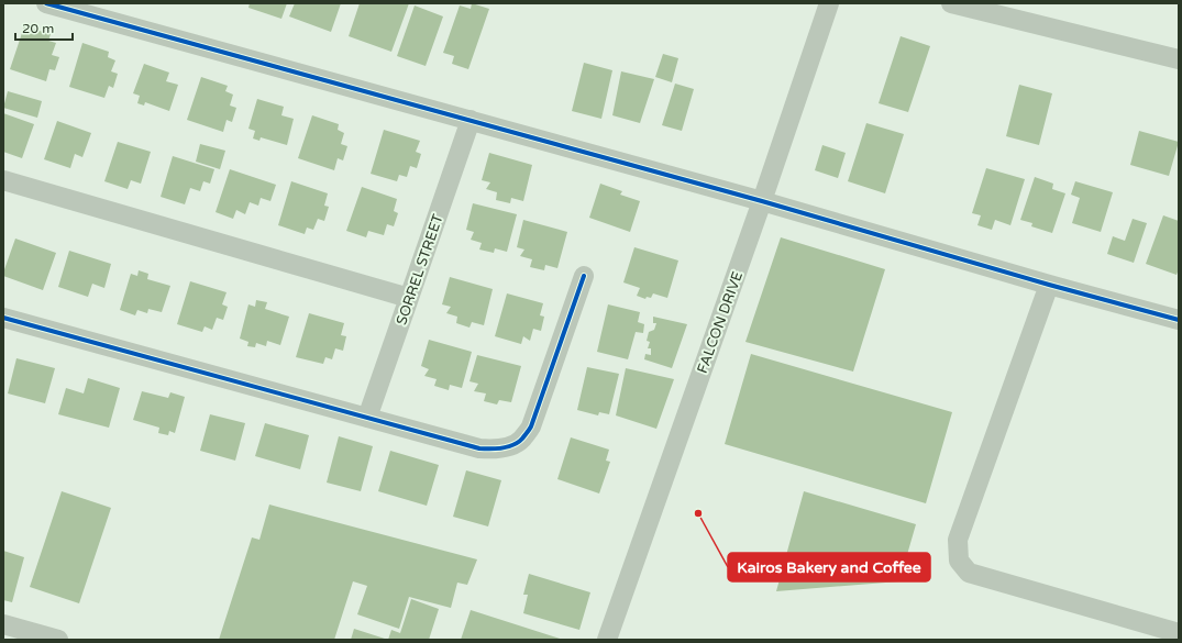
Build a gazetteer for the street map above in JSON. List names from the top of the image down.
{
  "streets": {
    "street": ["SORREL STREET", "FALCON DRIVE"]
  },
  "places": ["Kairos Bakery and Coffee"],
  "scale_bar": "20 m"
}
